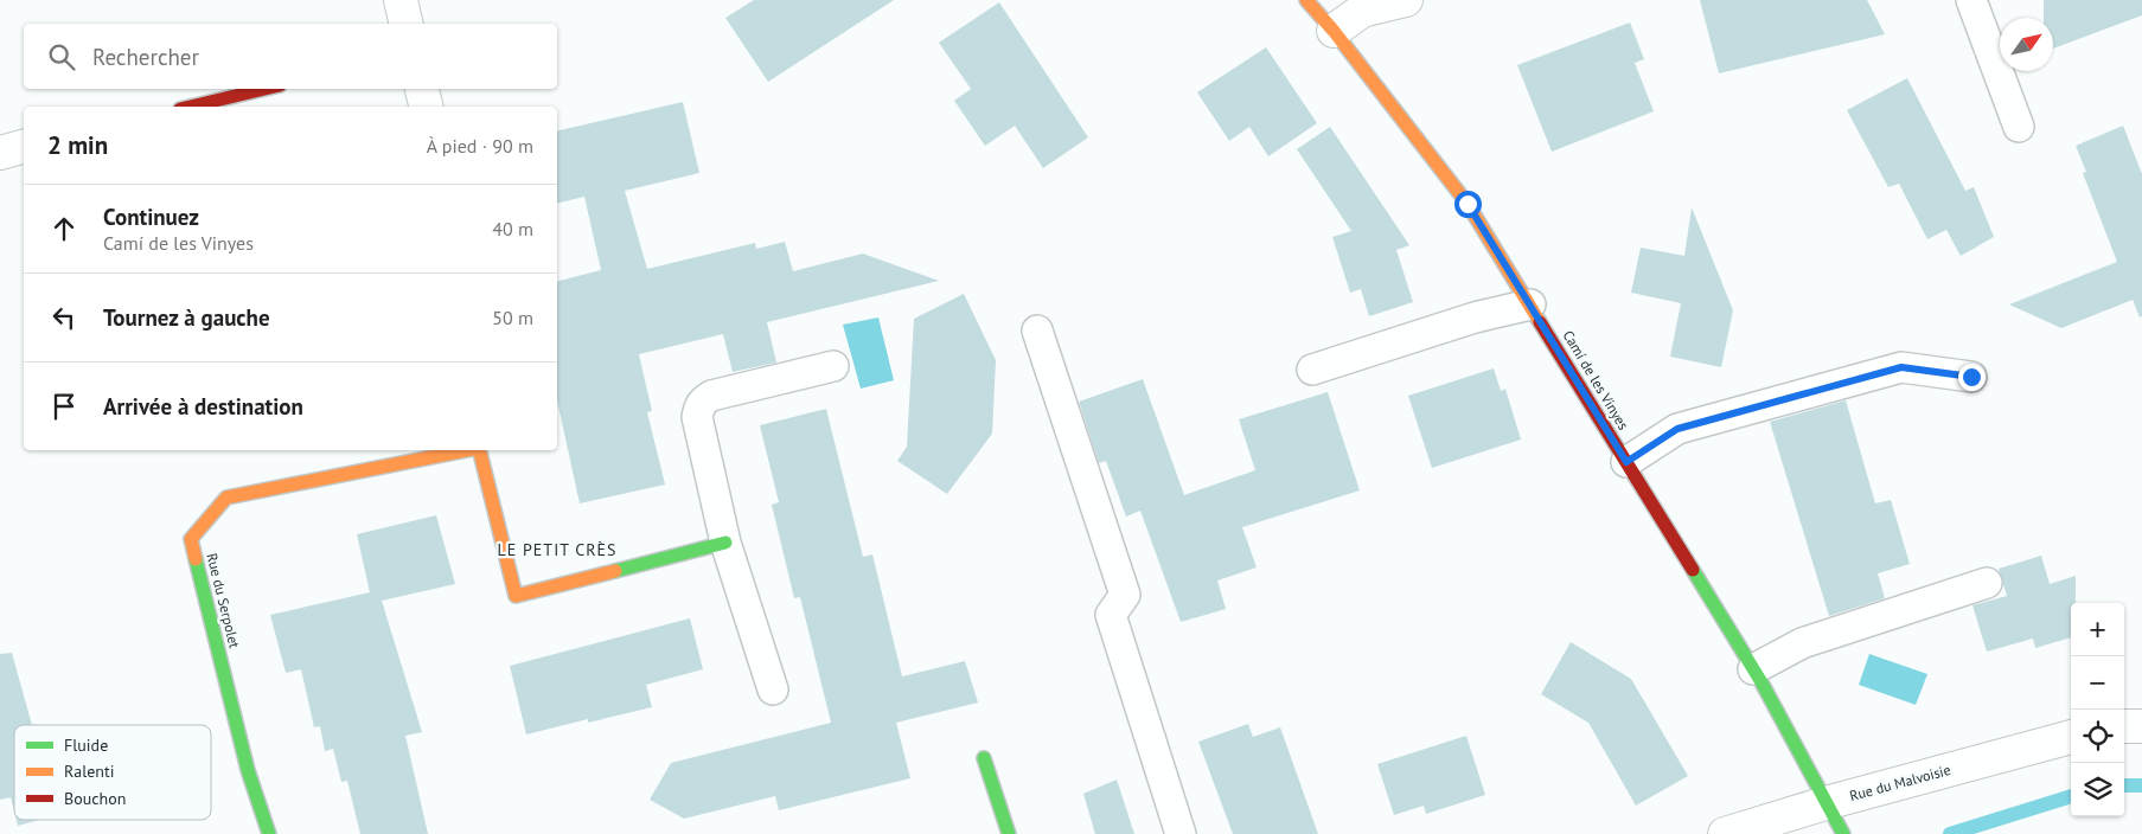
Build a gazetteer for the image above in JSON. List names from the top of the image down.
{
  "streets": {
    "street": ["Camí de les Vinyes", "Rue du Serpolet", "Rue du Malvoisie"]
  },
  "crossings": [
    ["Camí de les Vinyes", "Rue du Malvoisie"]
  ],
  "districts": ["LE PETIT CRÈS"],
  "legend": ["Fluide", "Ralenti", "Bouchon"],
  "north": "top right",
  "page": {
    "search": "Rechercher",
    "heading": ["2 min", "À pied · 90 m"],
    "list": [
      ["Continuez", "Camí de les Vinyes", "40 m"],
      ["Tournez à gauche", "50 m"],
      "Arrivée à destination"
    ],
    "map_buttons": ["+", "−"]
  }
}
